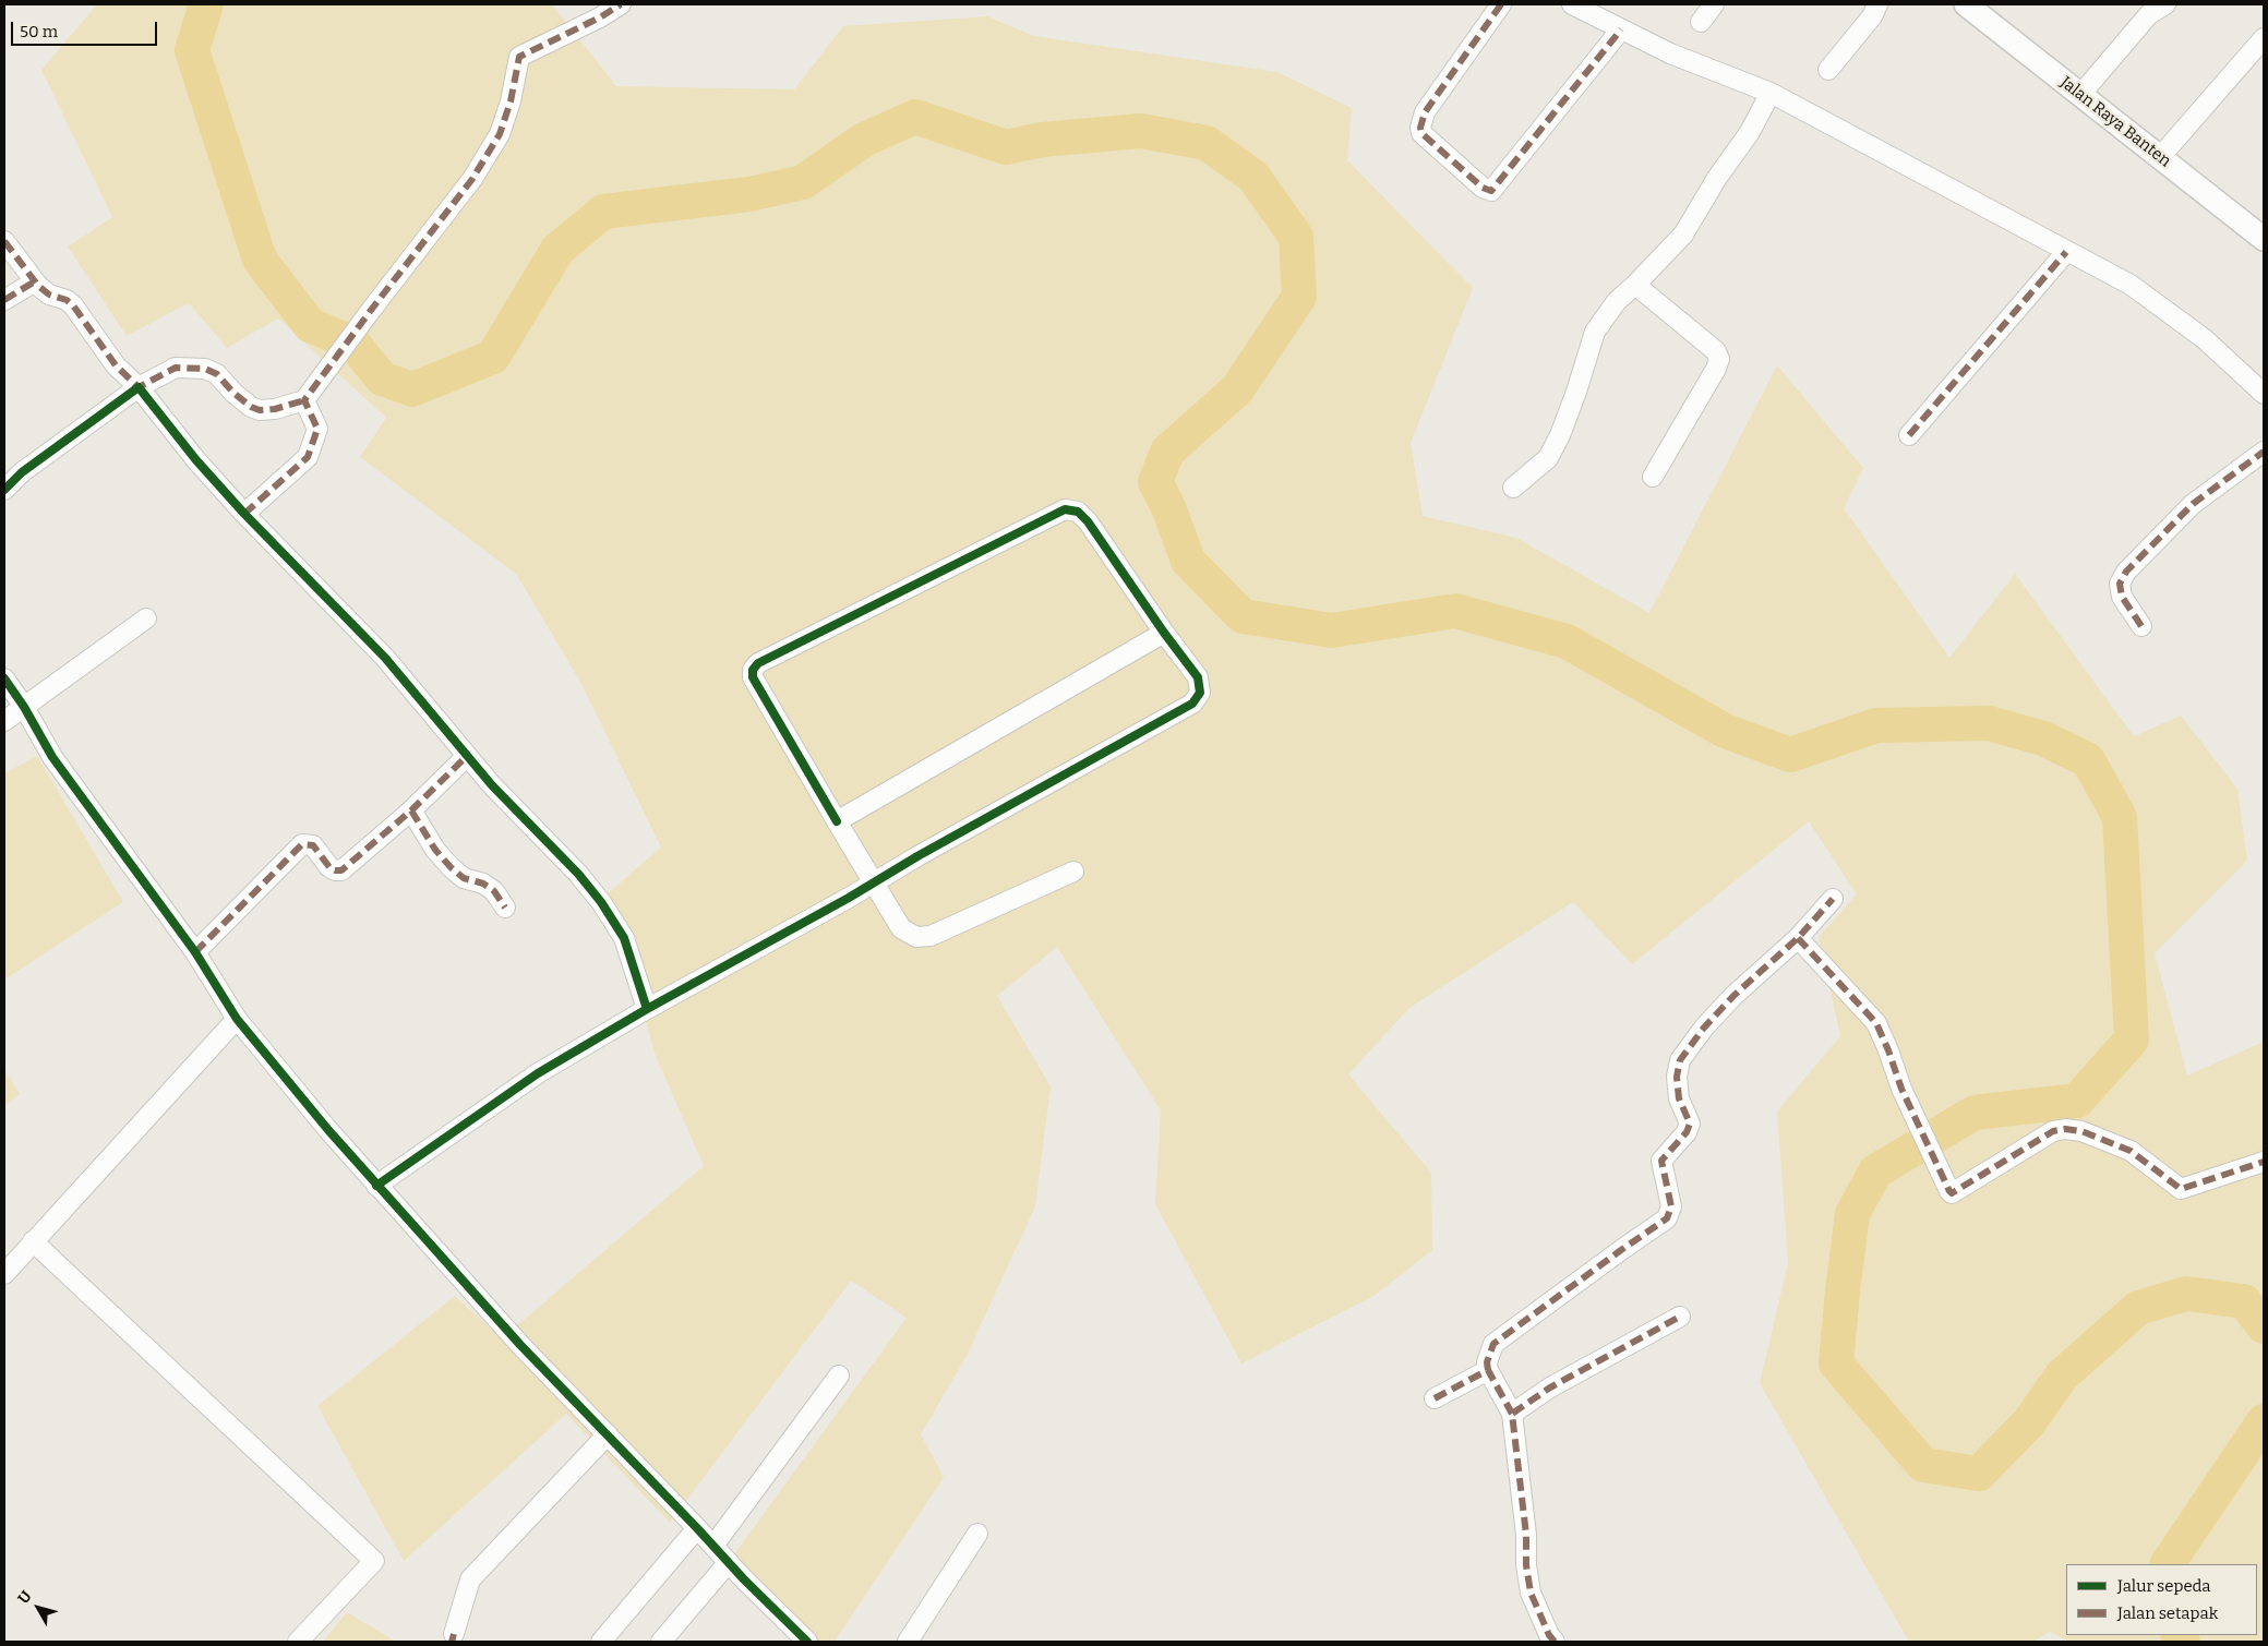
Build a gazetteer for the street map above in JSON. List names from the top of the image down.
{
  "streets": {
    "main road": ["Jalan Raya Banten"]
  },
  "legend": ["Jalur sepeda", "Jalan setapak"],
  "scale_bar": "50 m",
  "north": "top left"
}
